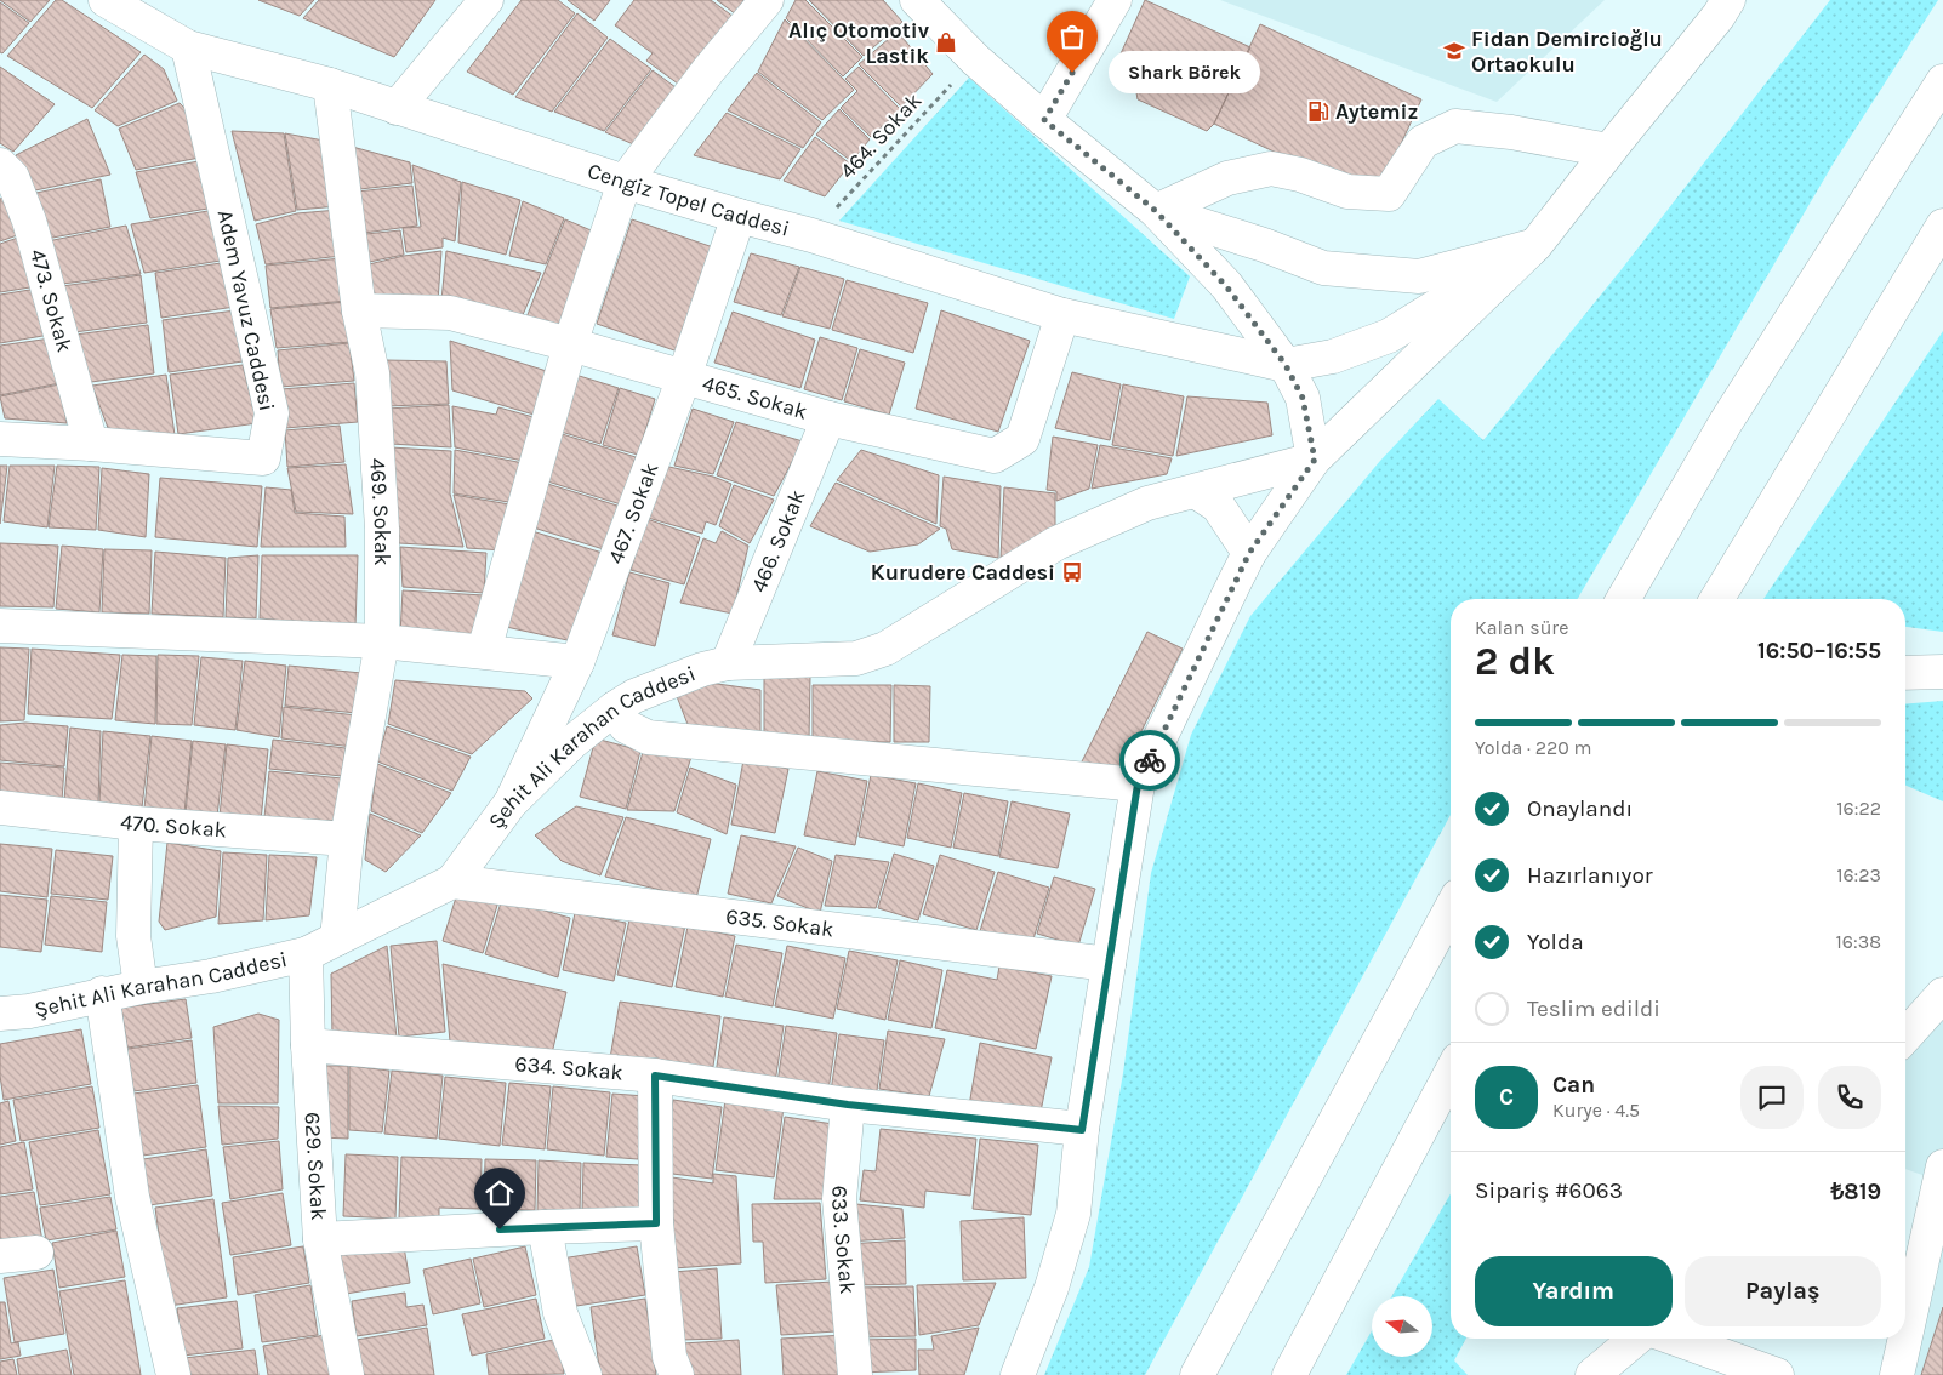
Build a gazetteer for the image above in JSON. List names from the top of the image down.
{
  "streets": {
    "main road": [
      "Cengiz Topel Caddesi",
      "473. Sokak",
      "Adem Yavuz Caddesi",
      "465. Sokak",
      "469. Sokak",
      "467. Sokak",
      "466. Sokak",
      "Şehit Ali Karahan Caddesi",
      "470. Sokak",
      "635. Sokak",
      "634. Sokak",
      "629. Sokak",
      "633. Sokak"
    ],
    "path": ["464. Sokak"]
  },
  "crossings": [
    ["464. Sokak", "Cengiz Topel Caddesi"],
    ["Cengiz Topel Caddesi", "Adem Yavuz Caddesi"],
    ["Cengiz Topel Caddesi", "465. Sokak"],
    ["Cengiz Topel Caddesi", "469. Sokak"],
    ["Cengiz Topel Caddesi", "467. Sokak"],
    ["473. Sokak", "Adem Yavuz Caddesi"],
    ["465. Sokak", "469. Sokak"],
    ["465. Sokak", "467. Sokak"],
    ["465. Sokak", "466. Sokak"],
    ["469. Sokak", "Şehit Ali Karahan Caddesi"],
    ["469. Sokak", "470. Sokak"],
    ["467. Sokak", "Şehit Ali Karahan Caddesi"],
    ["466. Sokak", "Şehit Ali Karahan Caddesi"],
    ["Şehit Ali Karahan Caddesi", "635. Sokak"],
    ["Şehit Ali Karahan Caddesi", "629. Sokak"],
    ["634. Sokak", "629. Sokak"],
    ["634. Sokak", "633. Sokak"]
  ],
  "places": {
    "shop": ["Alıç Otomotiv Lastik"],
    "school or university": ["Fidan Demircioğlu Ortaokulu"],
    "other": ["Shark Börek"],
    "fuel station": ["Aytemiz"],
    "bus stop": ["Kurudere Caddesi"]
  },
  "north": "left",
  "page": {
    "bubble": "Shark Börek",
    "heading": ["2 dk", "Kalan süre", "16:50–16:55"],
    "panel": [
      "Can",
      "Kurye · 4.5",
      "Sipariş #6063",
      "₺819"
    ],
    "bar": "Yolda · 220 m",
    "list": [
      ["Onaylandı", "16:22"],
      ["Hazırlanıyor", "16:23"],
      ["Yolda", "16:38"],
      "Teslim edildi"
    ],
    "round": "C",
    "buttons": ["Yardım", "Paylaş"]
  }
}
